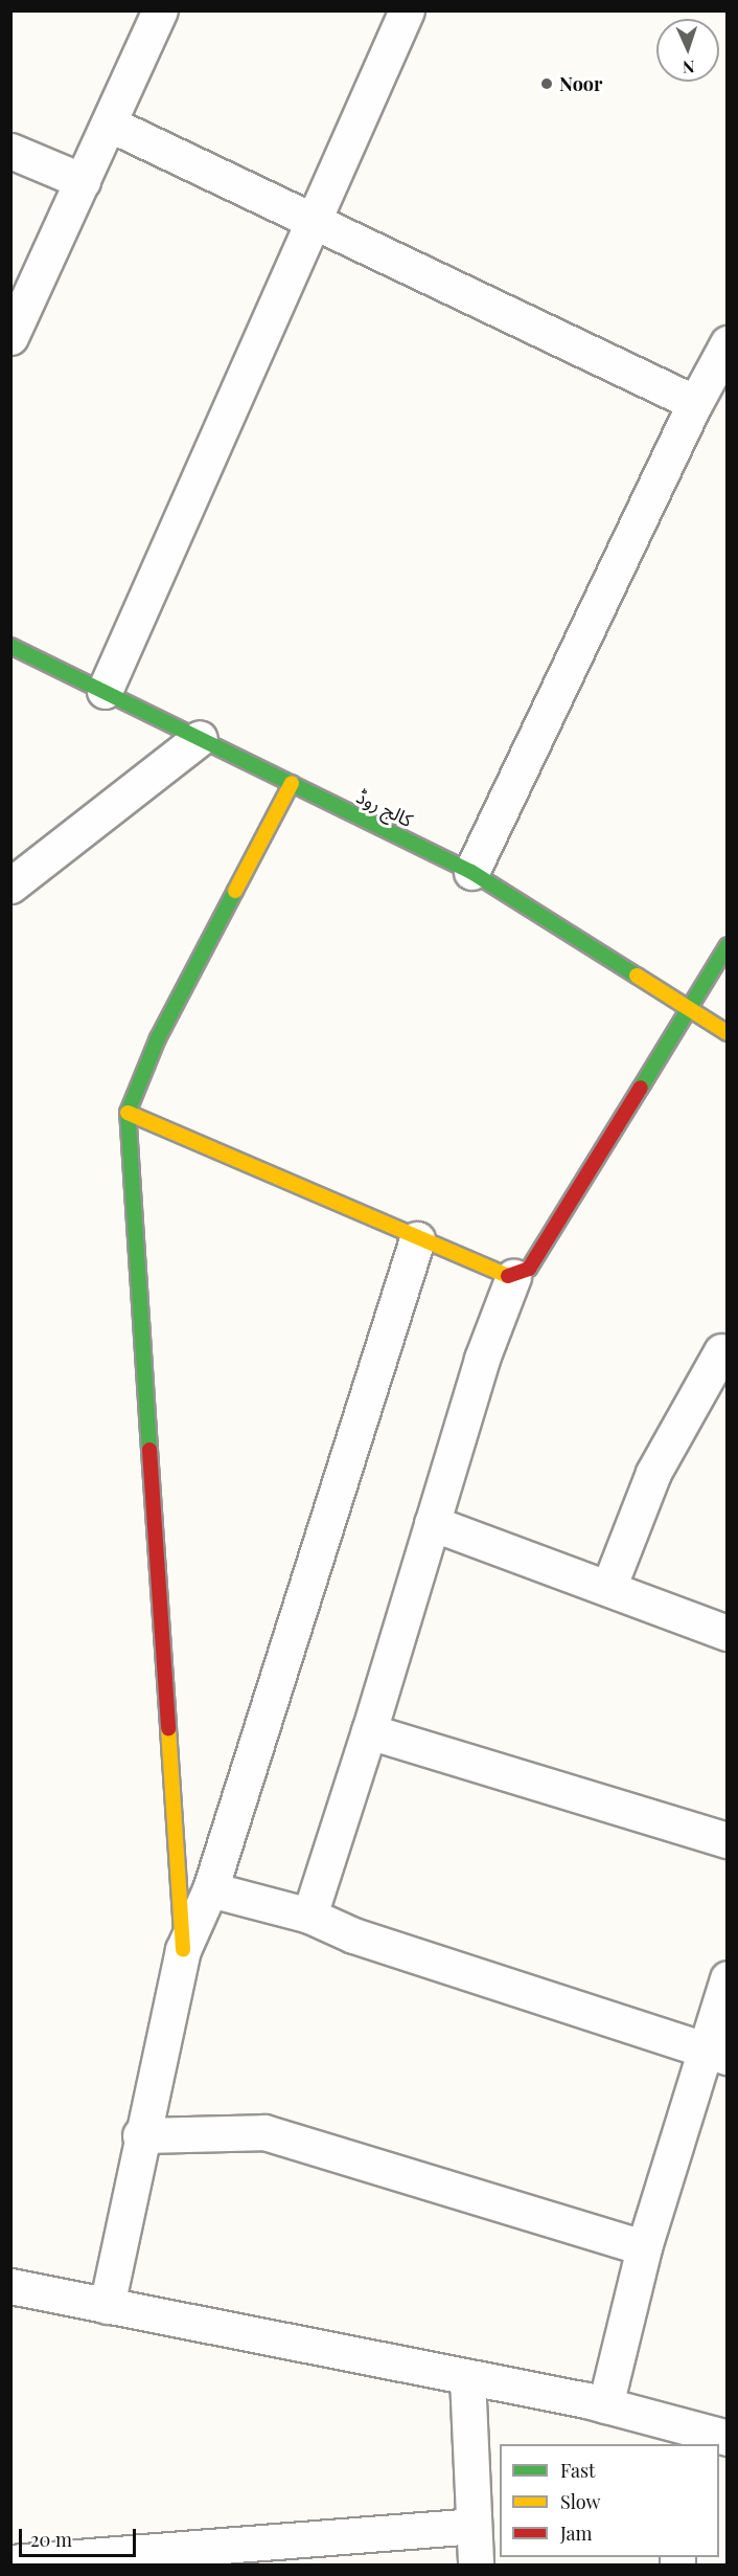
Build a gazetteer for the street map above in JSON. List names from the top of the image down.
{
  "streets": {
    "street": ["کالج روڈ"]
  },
  "places": ["Noor"],
  "legend": ["Fast", "Slow", "Jam"],
  "scale_bar": "20 m",
  "north": "bottom"
}
